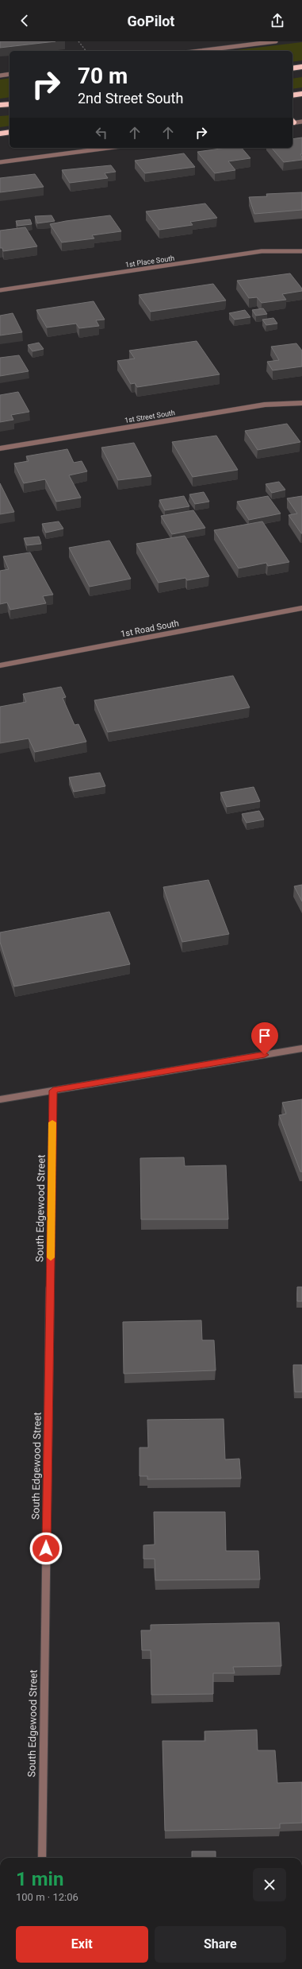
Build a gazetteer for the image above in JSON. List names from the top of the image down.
{
  "streets": {
    "street": [
      "1st Place South",
      "1st Street South",
      "1st Road South",
      "South Edgewood Street"
    ]
  },
  "page": {
    "header": "GoPilot",
    "turn": ["70 m", "2nd Street South"],
    "heading": ["1 min", "100 m · 12:06"],
    "buttons": ["Exit", "Share"]
  }
}
